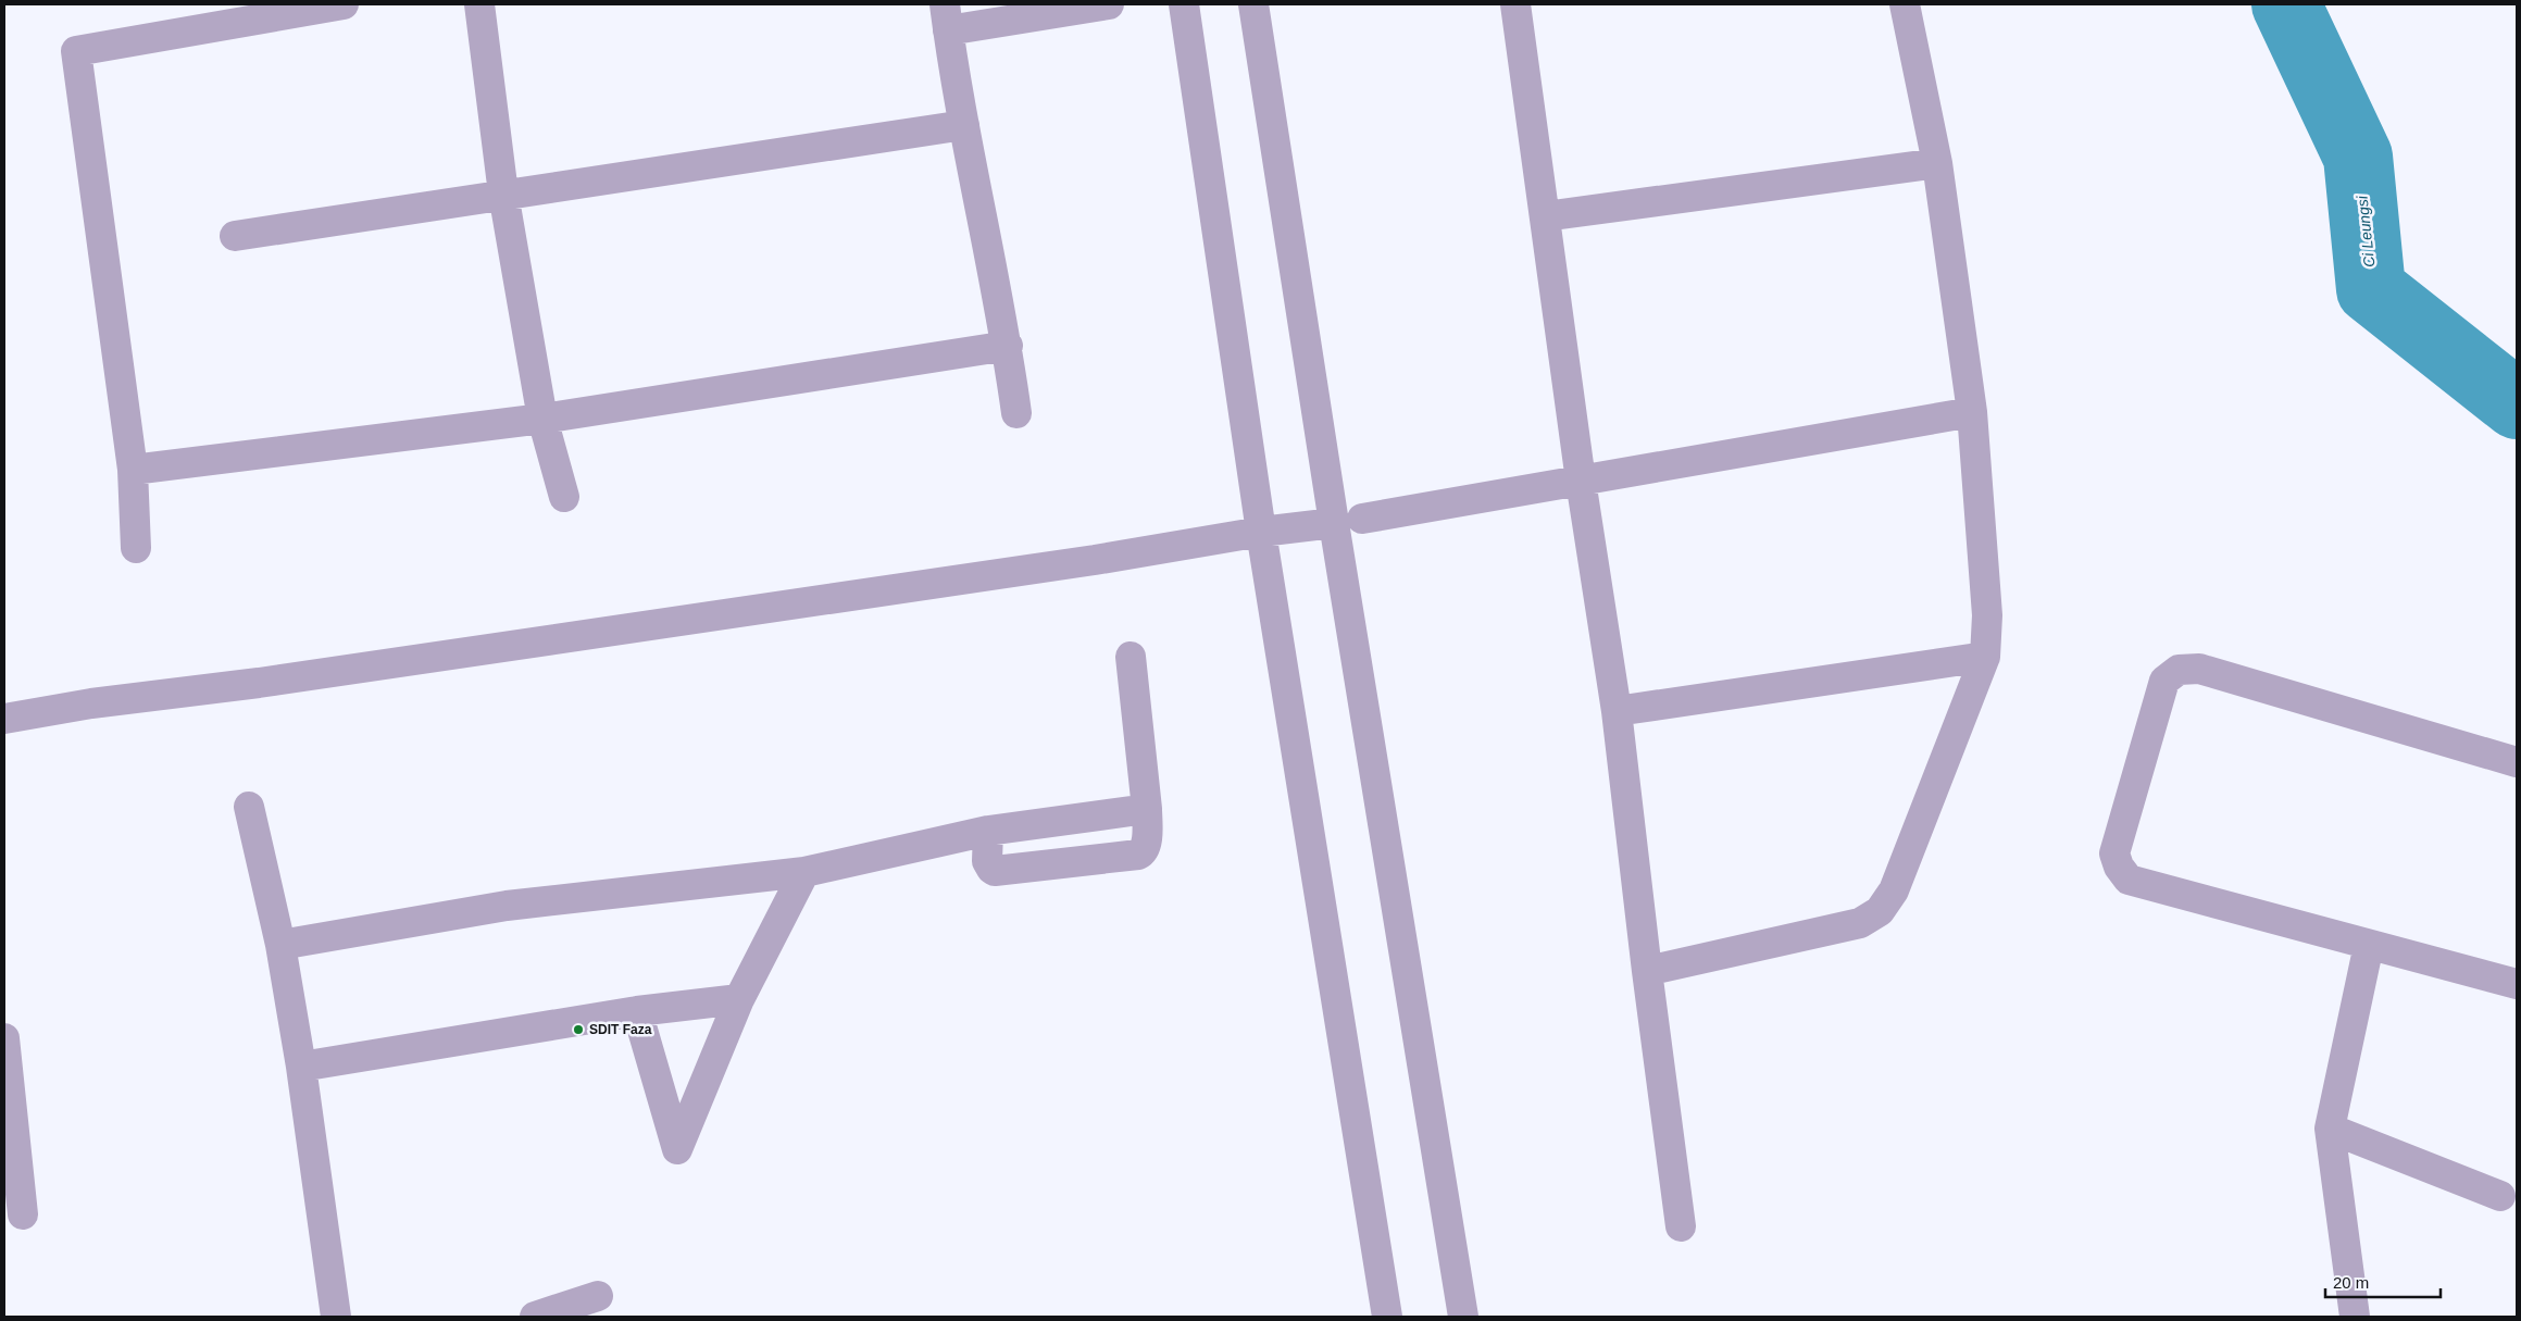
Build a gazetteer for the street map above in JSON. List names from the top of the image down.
{
  "water": ["Ci Leungsi"],
  "places": ["SDIT Faza"],
  "scale_bar": "20 m"
}
